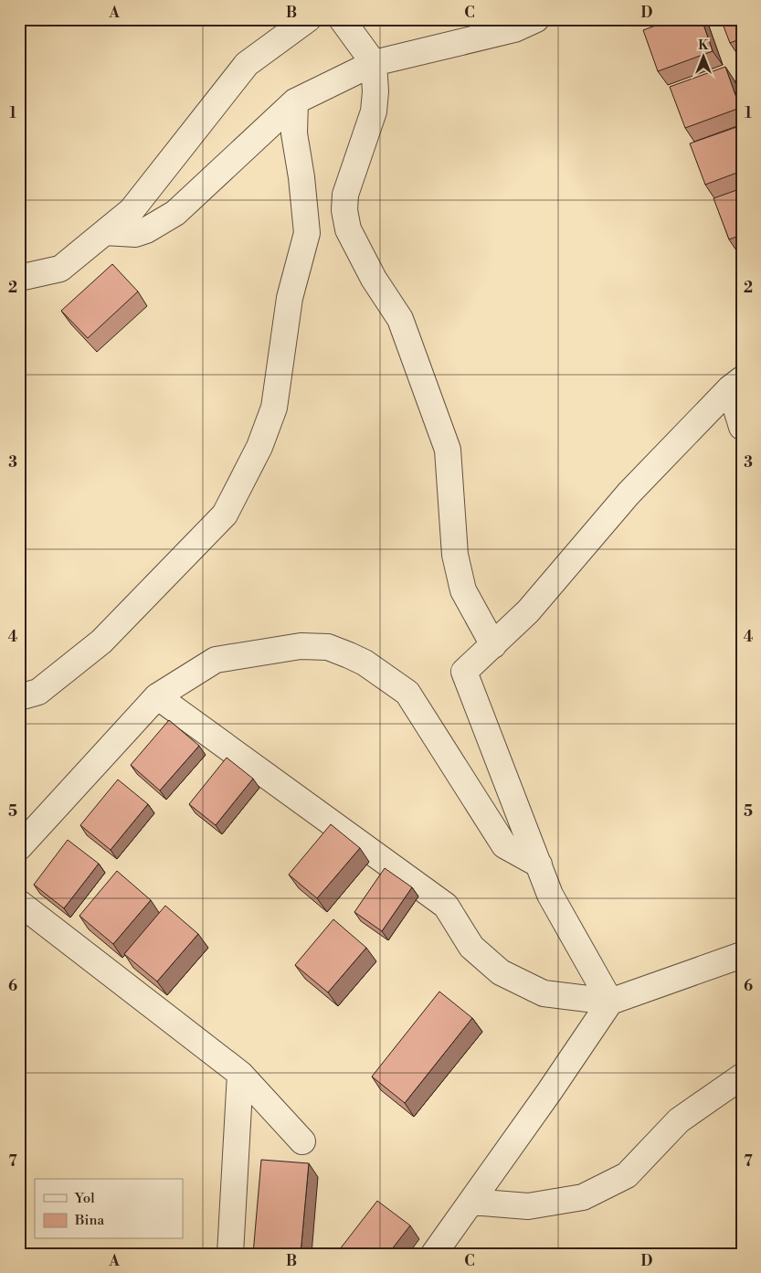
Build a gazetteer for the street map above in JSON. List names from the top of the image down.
{
  "legend": ["Yol", "Bina"],
  "north": "top",
  "grid": {
    "columns": [
      "A",
      "B",
      "C",
      "D"
    ],
    "rows": [
      "1",
      "2",
      "3",
      "4",
      "5",
      "6",
      "7"
    ]
  }
}
